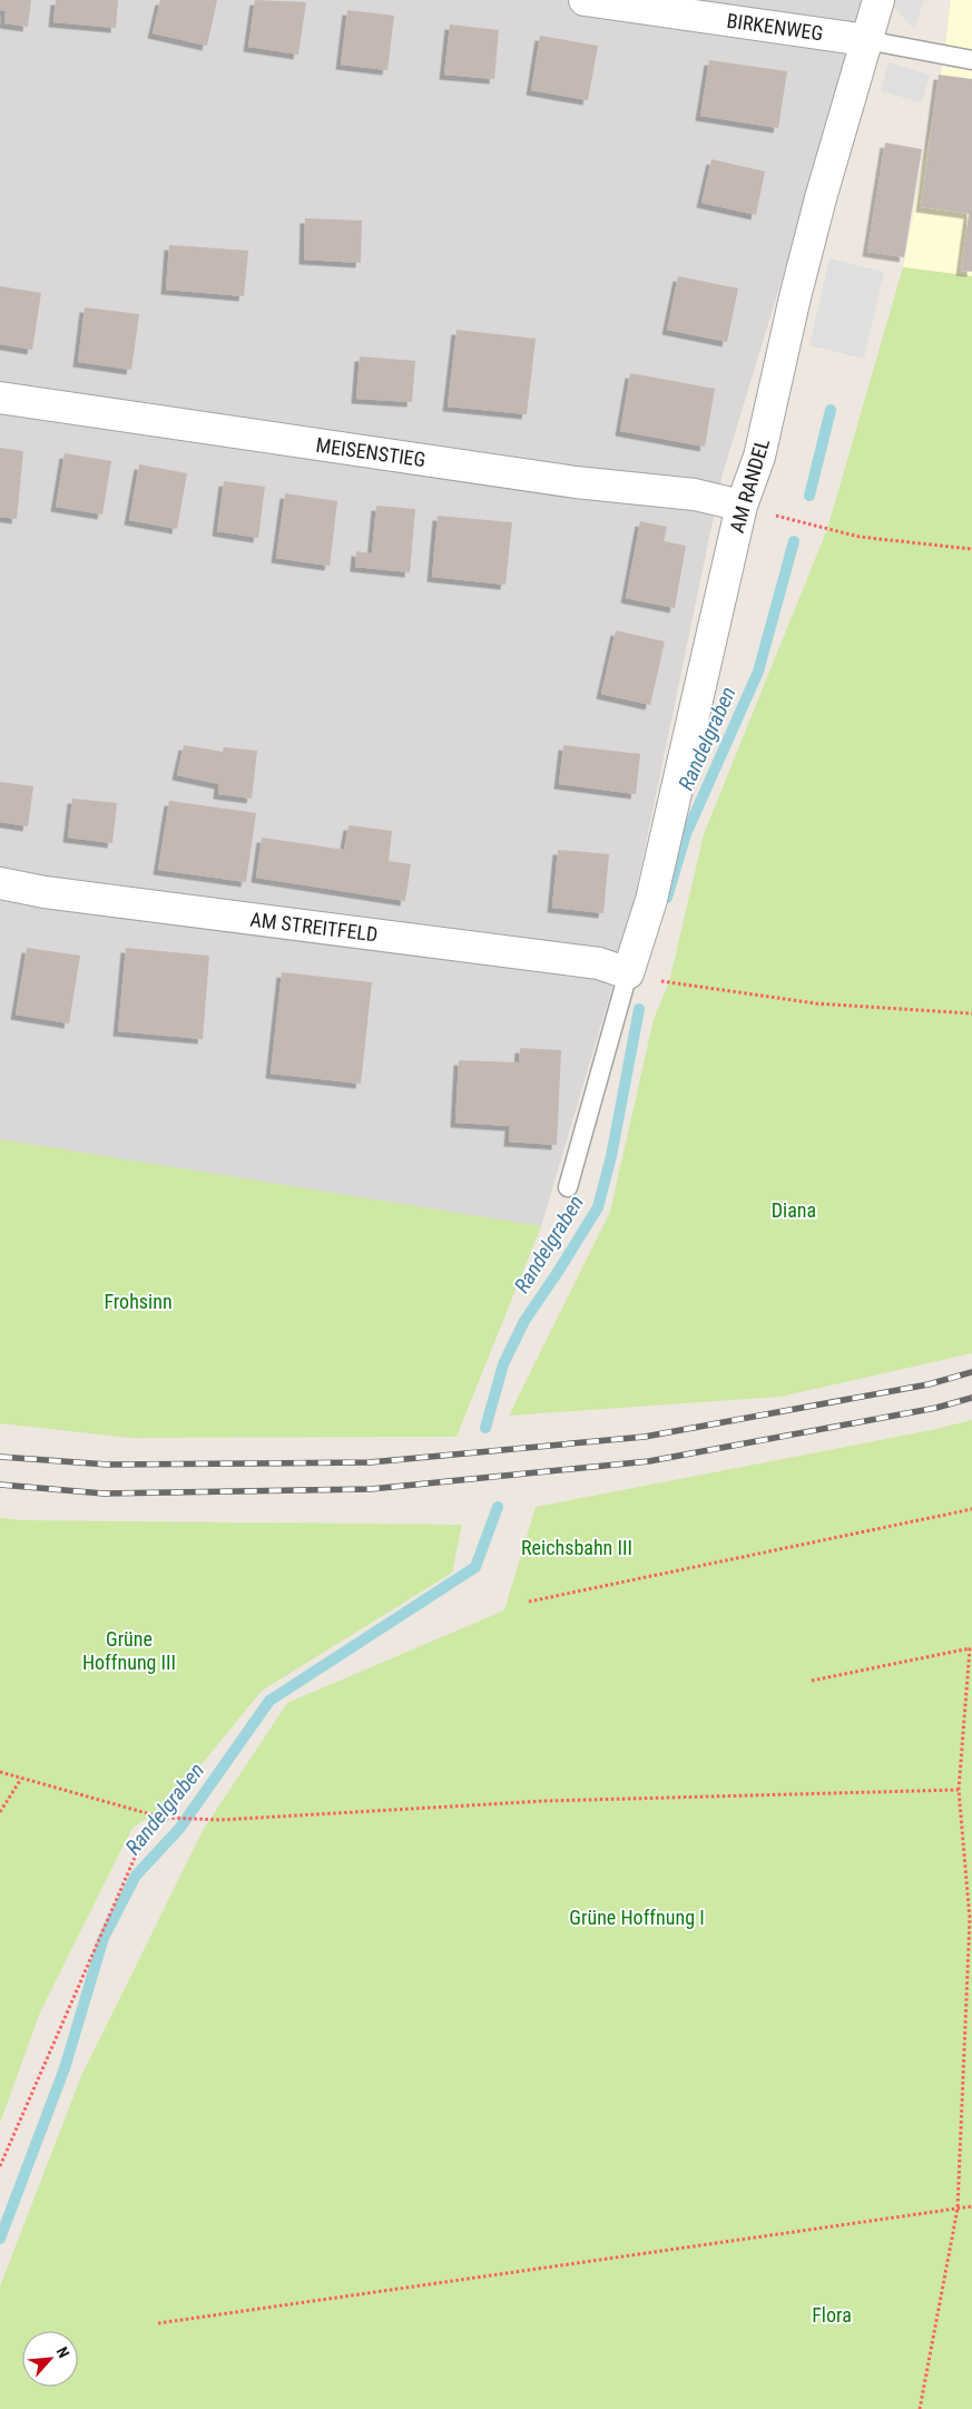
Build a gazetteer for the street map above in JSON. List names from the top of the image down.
{
  "streets": {
    "street": [
      "BIRKENWEG",
      "MEISENSTIEG",
      "AM RANDEL",
      "AM STREITFELD"
    ]
  },
  "crossings": [
    ["BIRKENWEG", "AM RANDEL"],
    ["MEISENSTIEG", "AM RANDEL"],
    ["AM RANDEL", "AM STREITFELD"]
  ],
  "water": ["Randelgraben"],
  "parks": [
    "Diana",
    "Frohsinn",
    "Reichsbahn III",
    "Grüne Hoffnung III",
    "Grüne Hoffnung I",
    "Flora"
  ],
  "north": "top right"
}
